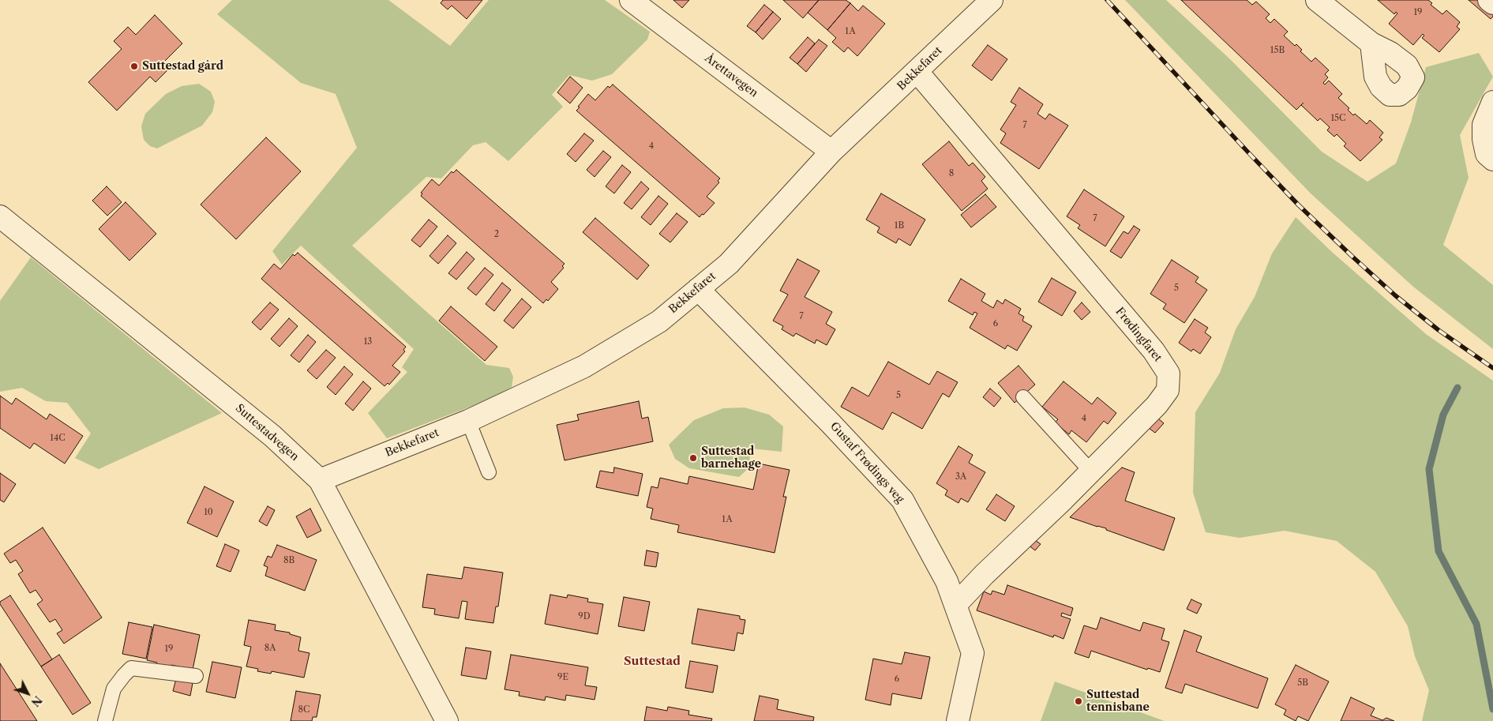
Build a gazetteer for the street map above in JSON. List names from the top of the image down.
{
  "streets": {
    "street": [
      "Bekkefaret",
      "Årettavegen",
      "Frødingfaret",
      "Suttestadvegen",
      "Gustaf Frødings veg"
    ]
  },
  "crossings": [
    ["Bekkefaret", "Årettavegen"],
    ["Bekkefaret", "Frødingfaret"],
    ["Bekkefaret", "Suttestadvegen"],
    ["Bekkefaret", "Gustaf Frødings veg"],
    ["Frødingfaret", "Gustaf Frødings veg"]
  ],
  "districts": ["Suttestad"],
  "places": ["Suttestad gård", "Suttestad barnehage", "Suttestad tennisbane"],
  "house_numbers": [
    "19",
    "1A",
    "15B",
    "15C",
    "7",
    "4",
    "8",
    "7",
    "1B",
    "2",
    "5",
    "7",
    "6",
    "13",
    "5",
    "4",
    "14C",
    "3A",
    "10",
    "1A",
    "8B",
    "9D",
    "8A",
    "19",
    "9E",
    "6",
    "5B",
    "8C"
  ],
  "north": "bottom right"
}
